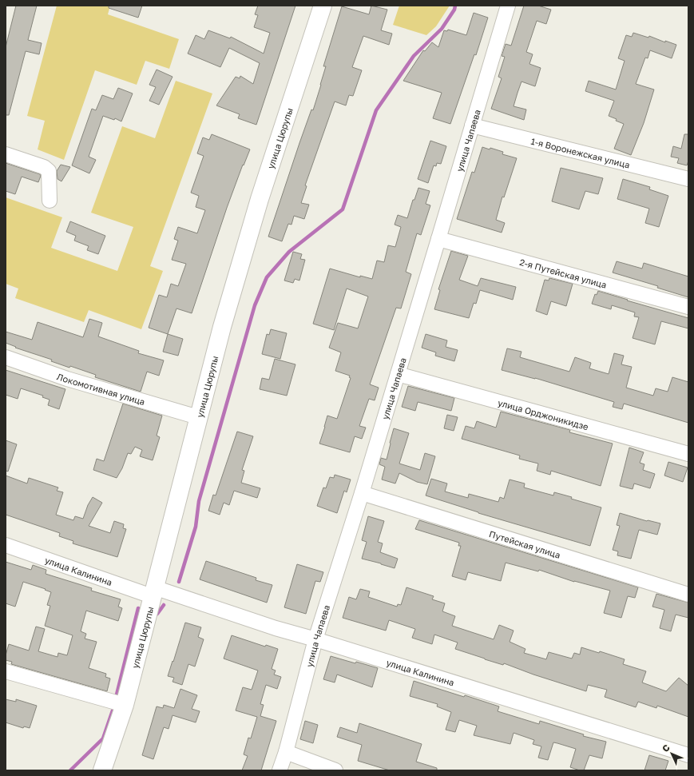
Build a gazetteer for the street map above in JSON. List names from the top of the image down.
{
  "streets": {
    "street": [
      "улица Цюрупы",
      "улица Чапаева",
      "1-я Воронежская улица",
      "2-я Путейская улица",
      "Локомотивная улица",
      "улица Орджоникидзе",
      "Путейская улица",
      "улица Калинина"
    ]
  },
  "crossings": [
    ["улица Цюрупы", "Локомотивная улица"],
    ["улица Цюрупы", "улица Калинина"],
    ["улица Чапаева", "1-я Воронежская улица"],
    ["улица Чапаева", "2-я Путейская улица"],
    ["улица Чапаева", "улица Орджоникидзе"],
    ["улица Чапаева", "Путейская улица"],
    ["улица Чапаева", "улица Калинина"]
  ],
  "north": "top left"
}
